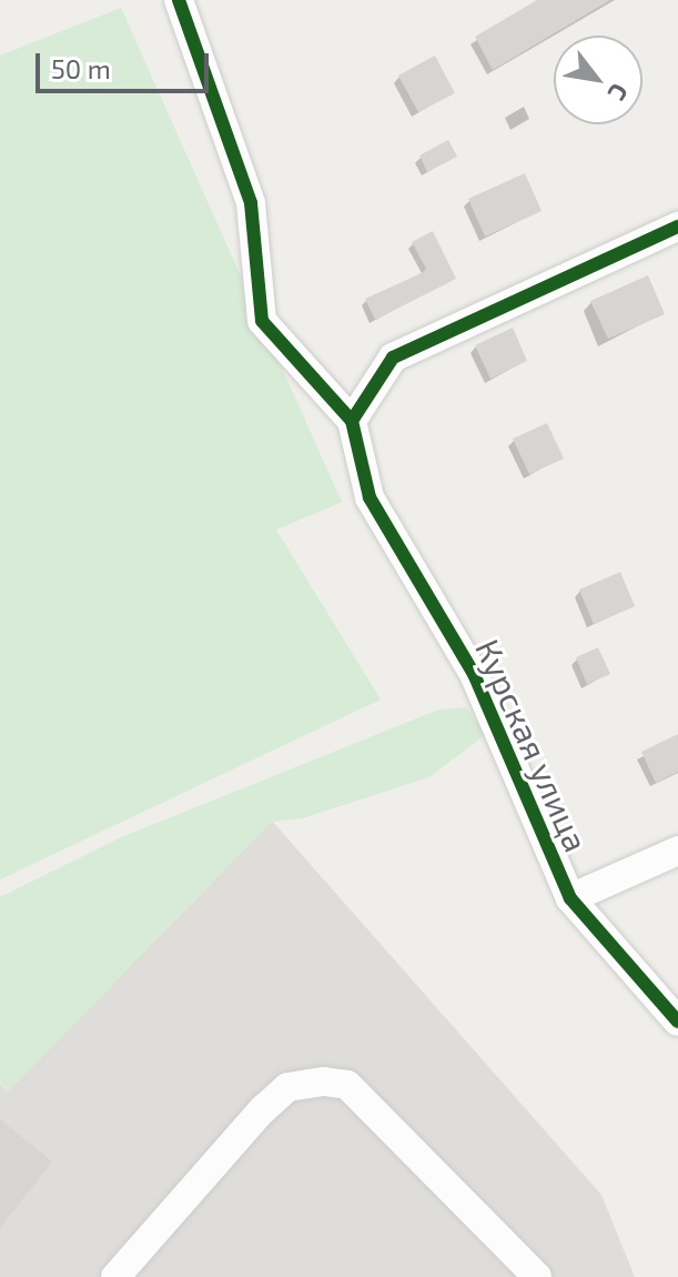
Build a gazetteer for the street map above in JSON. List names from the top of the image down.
{
  "streets": {
    "street": ["Курская улица"]
  },
  "scale_bar": "50 m",
  "north": "bottom right"
}
